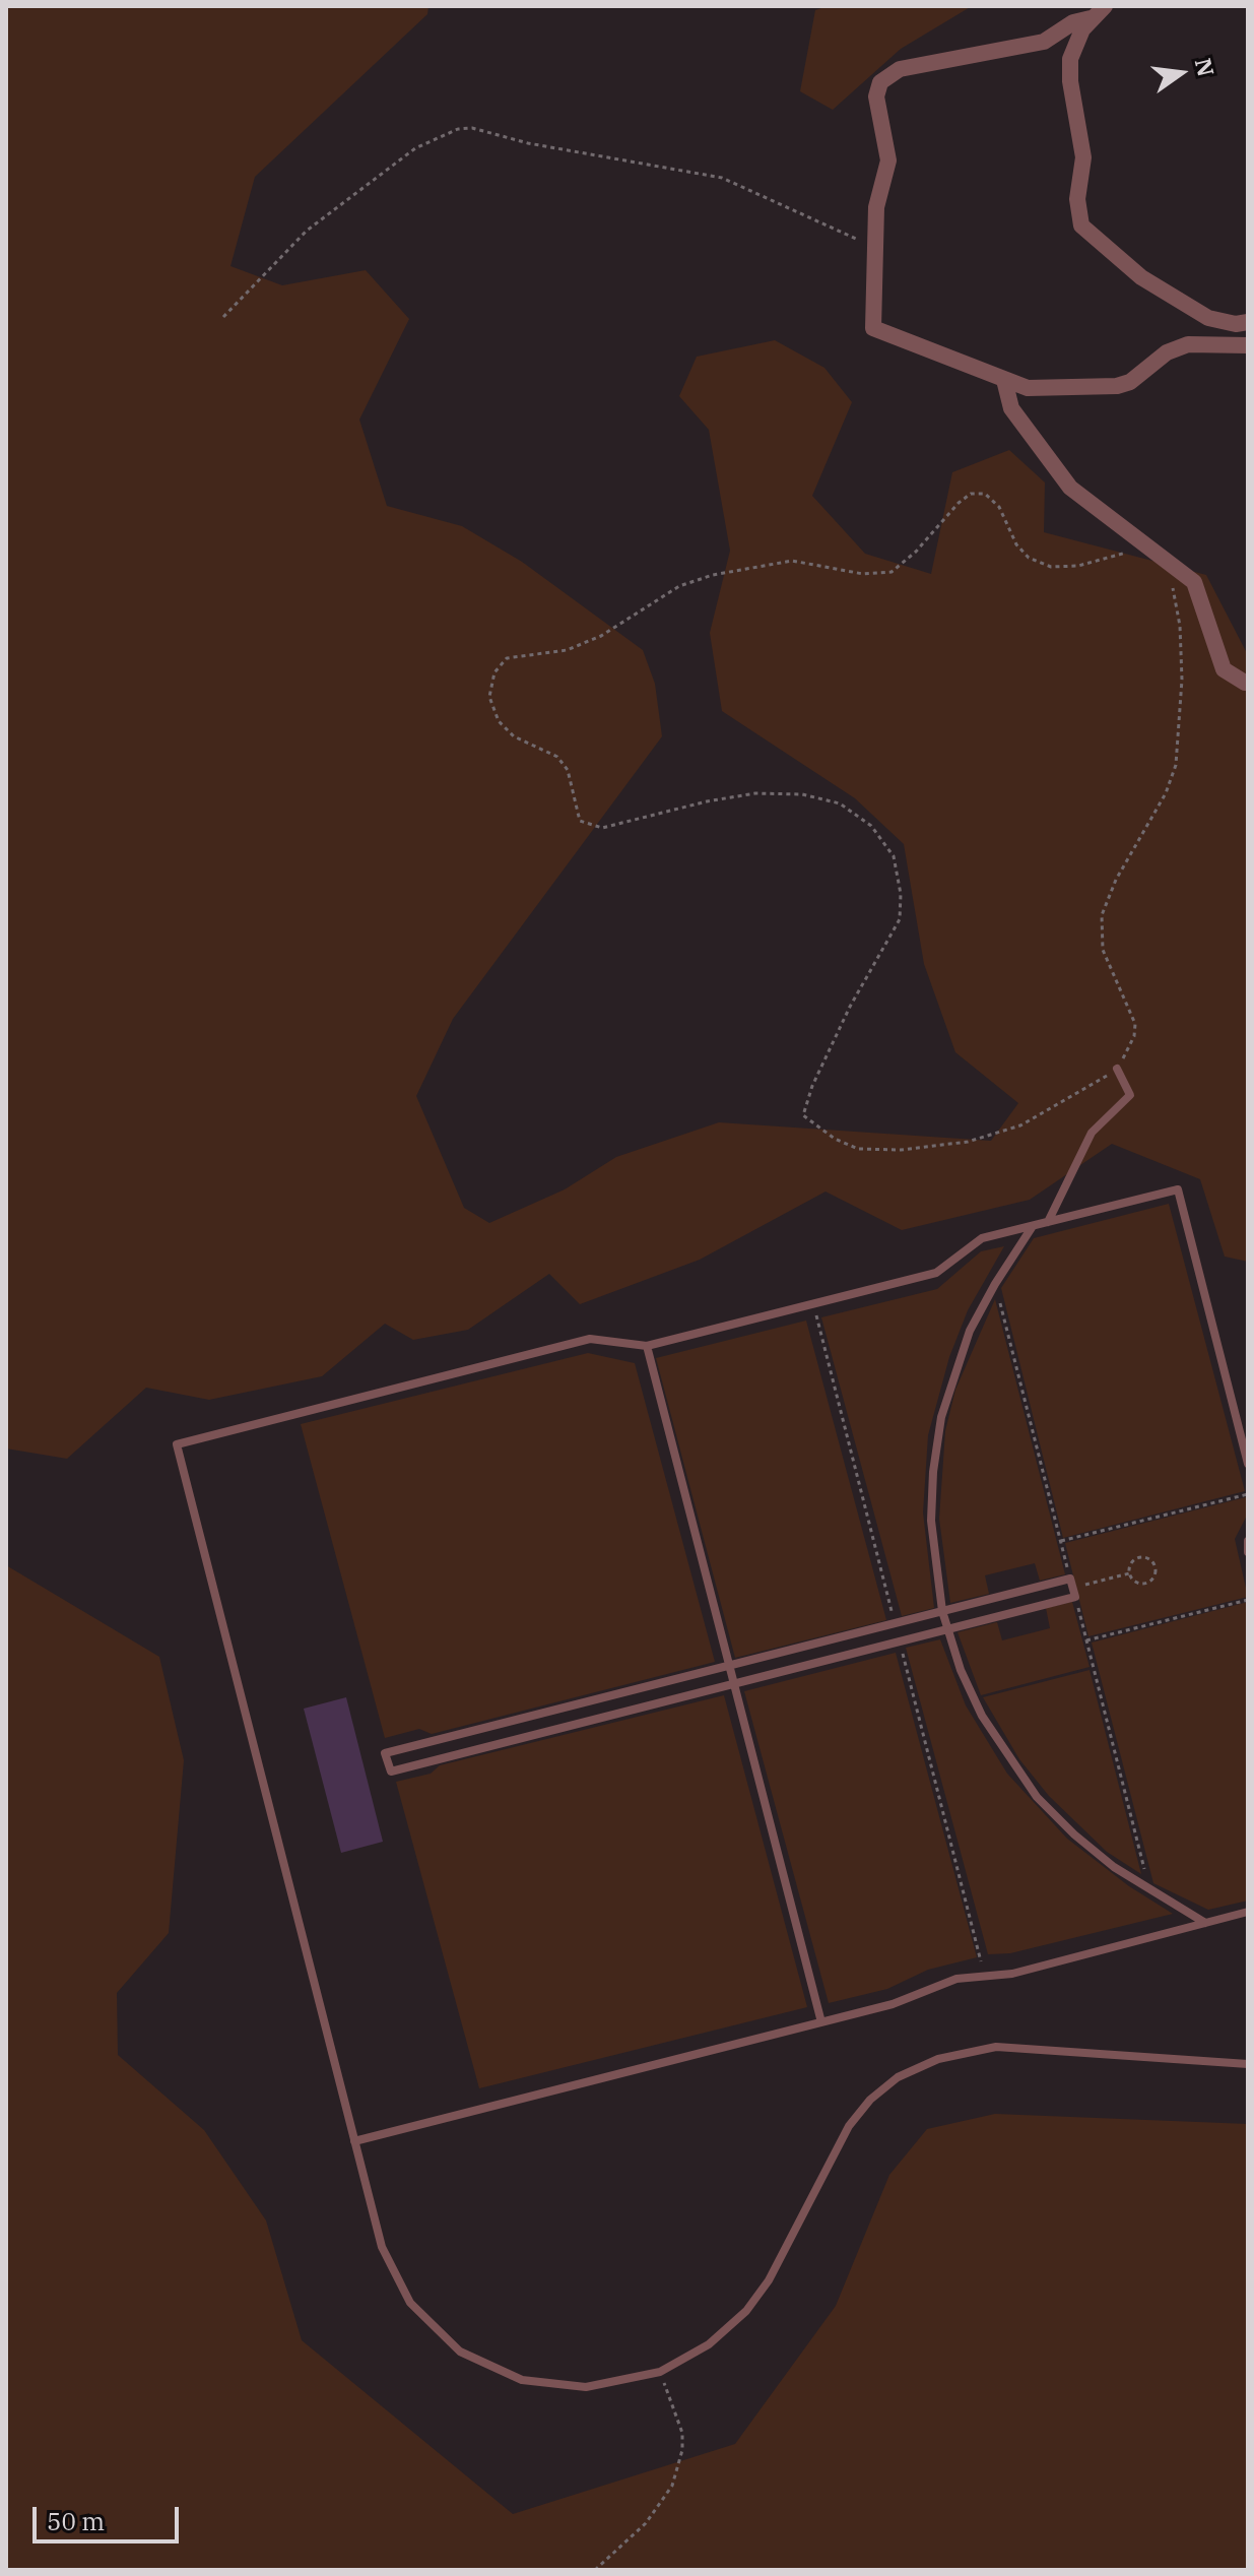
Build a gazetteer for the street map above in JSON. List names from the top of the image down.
{
  "scale_bar": "50 m",
  "north": "right"
}
